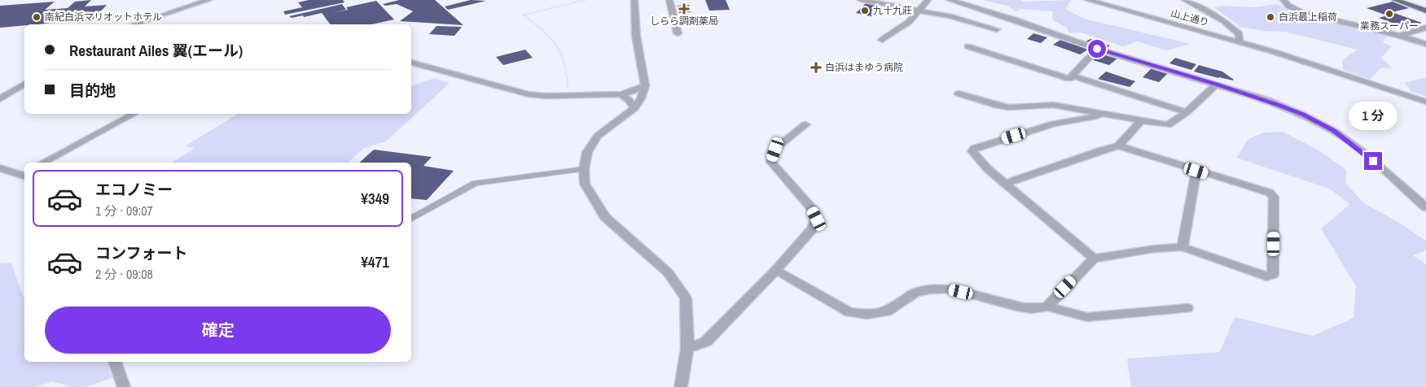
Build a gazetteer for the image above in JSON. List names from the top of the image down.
{
  "streets": {
    "street": ["山上通り"]
  },
  "places": {
    "health": ["しらら調剤薬局", "白浜はまゆう病院"],
    "other": [
      "九十九莊",
      "業務スーパー",
      "南紀白浜マリオットホテル",
      "白浜最上稲荷"
    ]
  },
  "page": {
    "banner": ["Restaurant Ailes 翼(エール)", "目的地"],
    "bubble": "1 分",
    "list": [
      {
        "name": "エコノミー",
        "note": "1 分 · 09:07",
        "value": "¥349"
      },
      {
        "name": "コンフォート",
        "note": "2 分 · 09:08",
        "value": "¥471"
      }
    ],
    "buttons": "確定"
  }
}
